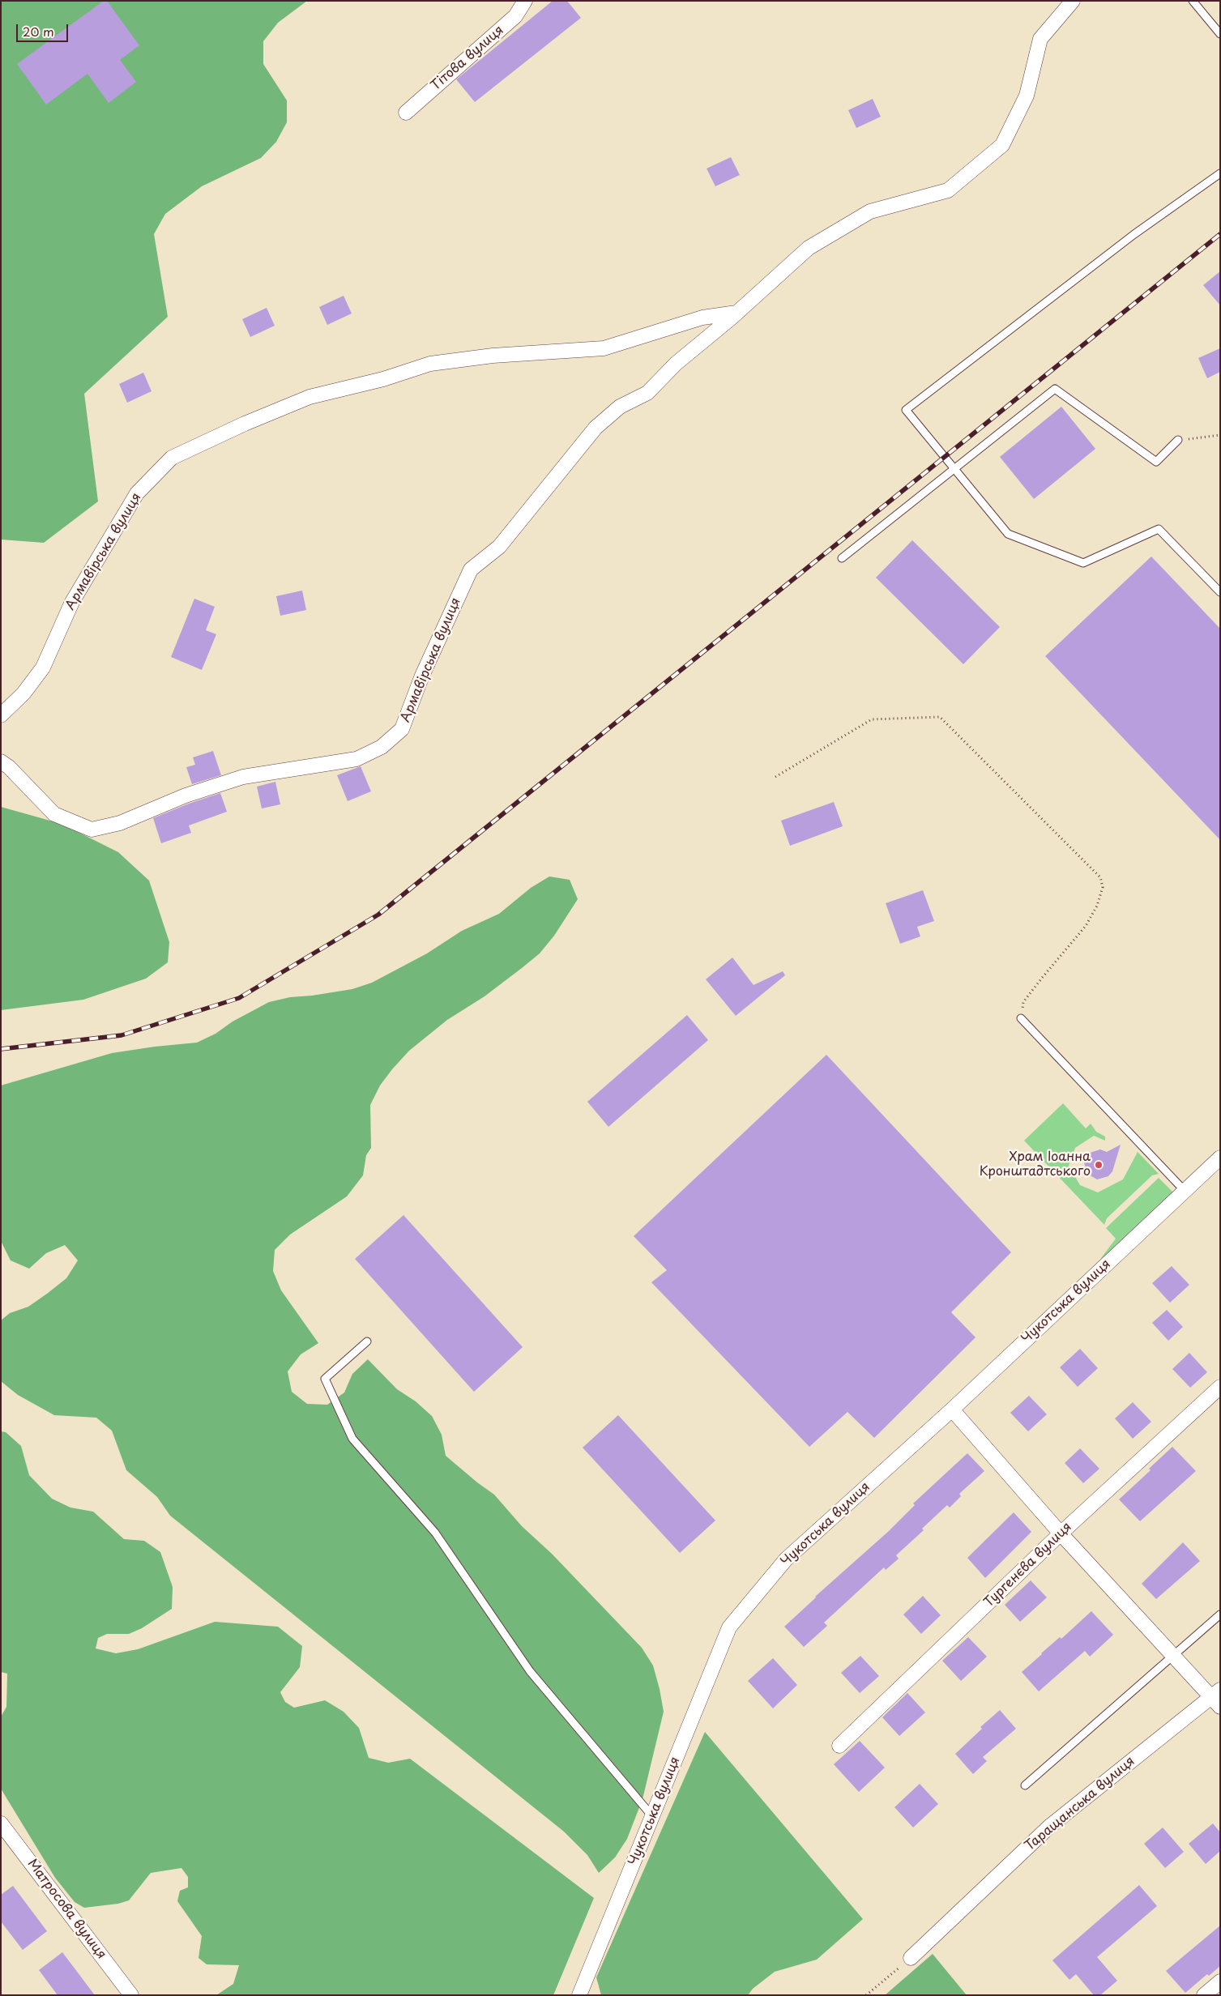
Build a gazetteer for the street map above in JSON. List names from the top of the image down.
{
  "streets": {
    "street": [
      "Тітова вулиця",
      "Армавірська вулиця",
      "Чукотська вулиця",
      "Тургенєва вулиця",
      "Таращанська вулиця",
      "Матросова вулиця"
    ]
  },
  "places": ["Храм Іоанна Кронштадтського"],
  "scale_bar": "20 m"
}
